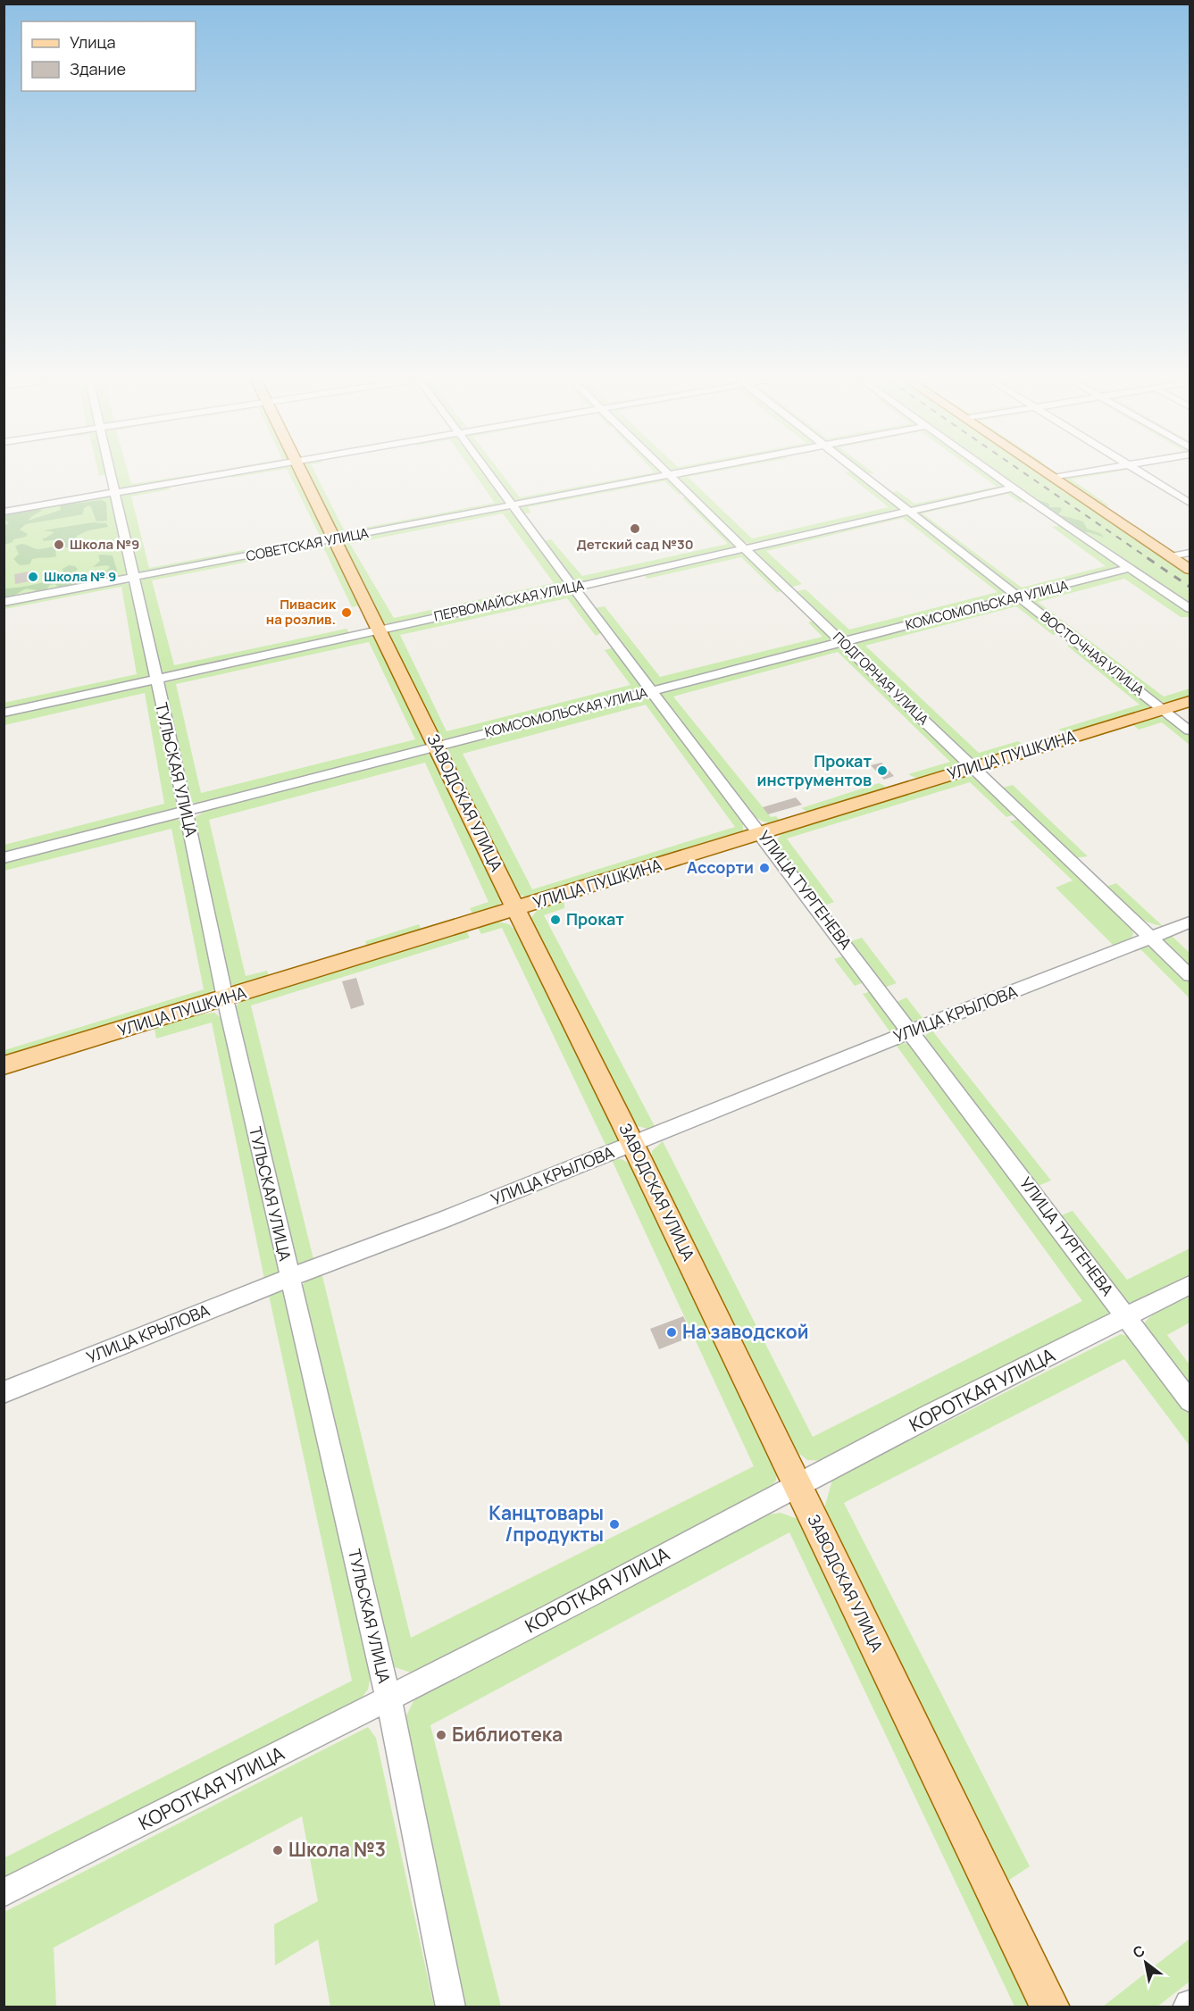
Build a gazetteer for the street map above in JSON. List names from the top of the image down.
{
  "streets": {
    "main road": ["УЛИЦА ПУШКИНА", "ЗАВОДСКАЯ УЛИЦА"],
    "street": [
      "СОВЕТСКАЯ УЛИЦА",
      "ПЕРВОМАЙСКАЯ УЛИЦА",
      "КОМСОМОЛЬСКАЯ УЛИЦА",
      "ВОСТОЧНАЯ УЛИЦА",
      "ПОДГОРНАЯ УЛИЦА",
      "ТУЛЬСКАЯ УЛИЦА",
      "УЛИЦА ТУРГЕНЕВА",
      "УЛИЦА КРЫЛОВА",
      "КОРОТКАЯ УЛИЦА"
    ]
  },
  "crossings": [
    ["СОВЕТСКАЯ УЛИЦА", "ПОДГОРНАЯ УЛИЦА"],
    ["СОВЕТСКАЯ УЛИЦА", "ТУЛЬСКАЯ УЛИЦА"],
    ["СОВЕТСКАЯ УЛИЦА", "ЗАВОДСКАЯ УЛИЦА"],
    ["СОВЕТСКАЯ УЛИЦА", "УЛИЦА ТУРГЕНЕВА"],
    ["ПЕРВОМАЙСКАЯ УЛИЦА", "ВОСТОЧНАЯ УЛИЦА"],
    ["ПЕРВОМАЙСКАЯ УЛИЦА", "ПОДГОРНАЯ УЛИЦА"],
    ["ПЕРВОМАЙСКАЯ УЛИЦА", "ТУЛЬСКАЯ УЛИЦА"],
    ["ПЕРВОМАЙСКАЯ УЛИЦА", "ЗАВОДСКАЯ УЛИЦА"],
    ["ПЕРВОМАЙСКАЯ УЛИЦА", "УЛИЦА ТУРГЕНЕВА"],
    ["КОМСОМОЛЬСКАЯ УЛИЦА", "ВОСТОЧНАЯ УЛИЦА"],
    ["КОМСОМОЛЬСКАЯ УЛИЦА", "ПОДГОРНАЯ УЛИЦА"],
    ["КОМСОМОЛЬСКАЯ УЛИЦА", "ТУЛЬСКАЯ УЛИЦА"],
    ["КОМСОМОЛЬСКАЯ УЛИЦА", "ЗАВОДСКАЯ УЛИЦА"],
    ["КОМСОМОЛЬСКАЯ УЛИЦА", "УЛИЦА ТУРГЕНЕВА"],
    ["ВОСТОЧНАЯ УЛИЦА", "УЛИЦА ПУШКИНА"],
    ["ПОДГОРНАЯ УЛИЦА", "УЛИЦА ПУШКИНА"],
    ["ПОДГОРНАЯ УЛИЦА", "УЛИЦА КРЫЛОВА"],
    ["УЛИЦА ПУШКИНА", "ТУЛЬСКАЯ УЛИЦА"],
    ["УЛИЦА ПУШКИНА", "ЗАВОДСКАЯ УЛИЦА"],
    ["УЛИЦА ПУШКИНА", "УЛИЦА ТУРГЕНЕВА"],
    ["ТУЛЬСКАЯ УЛИЦА", "УЛИЦА КРЫЛОВА"],
    ["ТУЛЬСКАЯ УЛИЦА", "КОРОТКАЯ УЛИЦА"],
    ["ЗАВОДСКАЯ УЛИЦА", "УЛИЦА КРЫЛОВА"],
    ["ЗАВОДСКАЯ УЛИЦА", "КОРОТКАЯ УЛИЦА"],
    ["УЛИЦА ТУРГЕНЕВА", "УЛИЦА КРЫЛОВА"],
    ["УЛИЦА ТУРГЕНЕВА", "КОРОТКАЯ УЛИЦА"]
  ],
  "places": [
    "Детский сад №30",
    "Школа №9",
    "Школа № 9",
    "Пивасик на розлив.",
    "Прокат инструментов",
    "Ассорти",
    "Прокат",
    "На заводской",
    "Канцтовары /продукты",
    "Библиотека",
    "Школа №3"
  ],
  "legend": ["Улица", "Здание"],
  "north": "top left"
}
